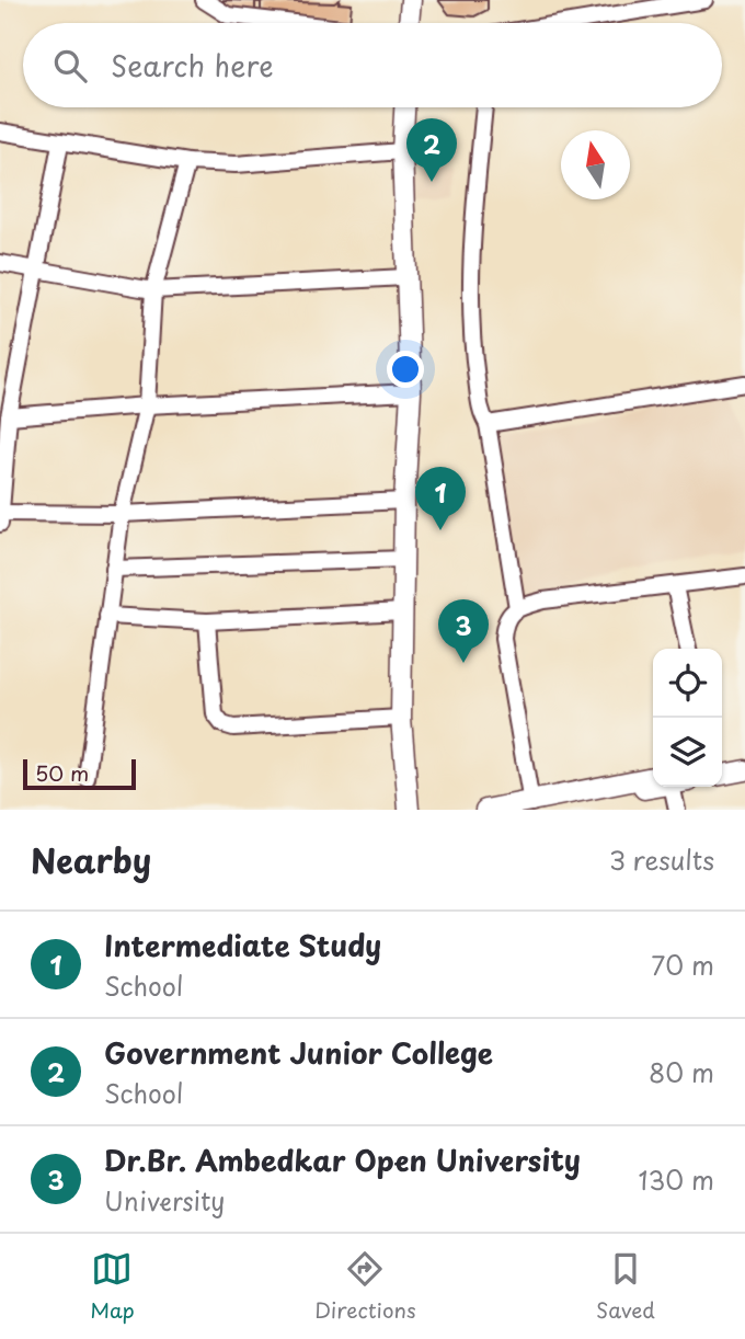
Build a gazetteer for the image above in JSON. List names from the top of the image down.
{
  "scale_bar": "50 m",
  "north": "top",
  "page": {
    "search": "Search here",
    "pins": ["2", "1", "3"],
    "scale": "50 m",
    "heading": ["Nearby", "3 results"],
    "list": [
      {
        "mark": "1",
        "name": "Intermediate Study",
        "note": "School",
        "value": "70 m"
      },
      {
        "mark": "2",
        "name": "Government Junior College",
        "note": "School",
        "value": "80 m"
      },
      {
        "mark": "3",
        "name": "Dr.Br. Ambedkar Open University",
        "note": "University",
        "value": "130 m"
      }
    ],
    "nav": ["Map", "Directions", "Saved"]
  }
}
